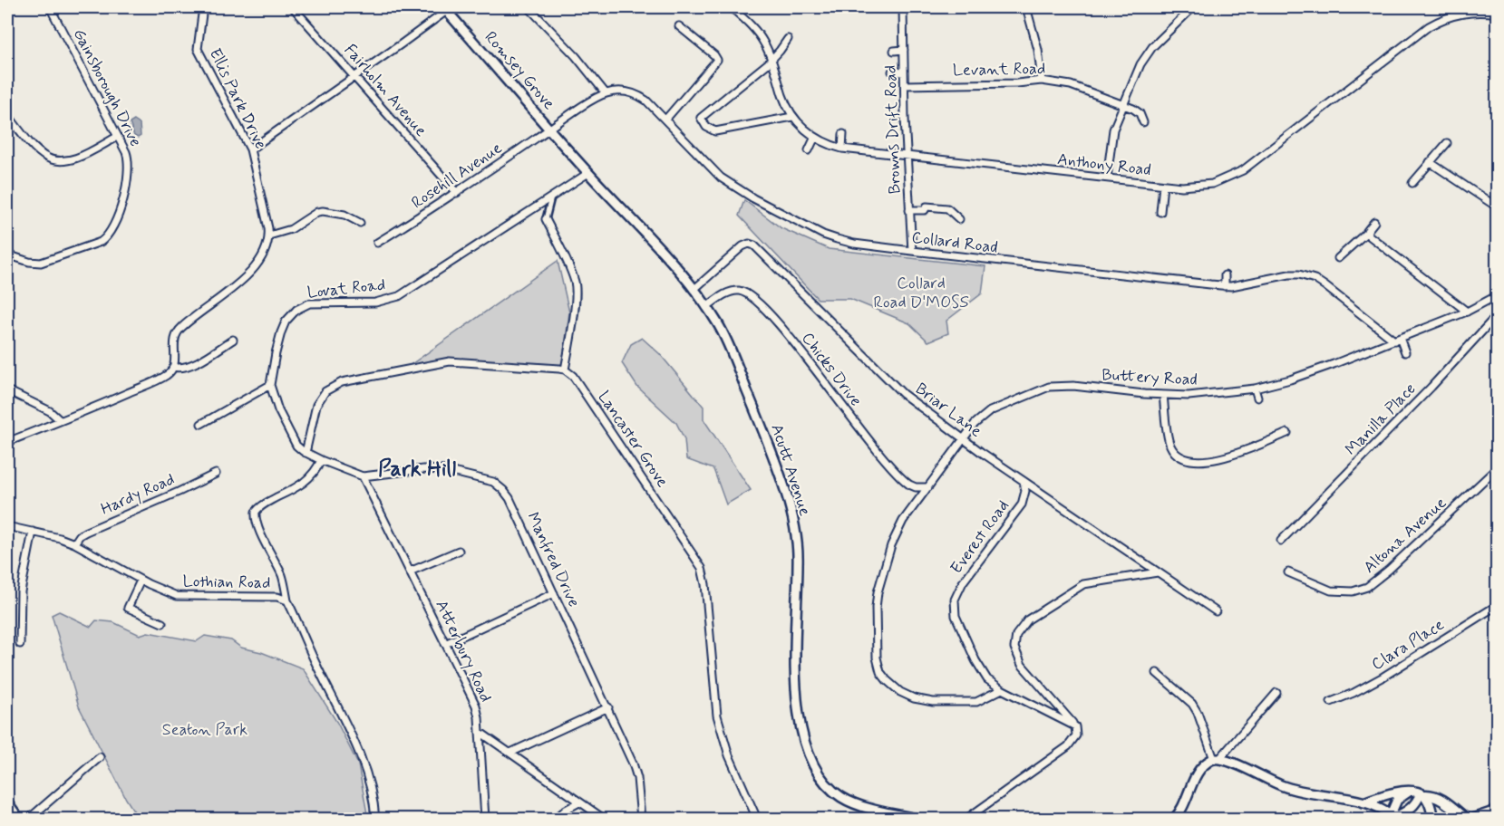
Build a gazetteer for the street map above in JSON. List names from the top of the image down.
{
  "streets": {
    "street": [
      "Levant Road",
      "Romsey Grove",
      "Gainsborough Drive",
      "Fairholm Avenue",
      "Ellis Park Drive",
      "Browns Drift Road",
      "Anthony Road",
      "Rosehill Avenue",
      "Collard Road",
      "Lovat Road",
      "Chicks Drive",
      "Buttery Road",
      "Briar Lane",
      "Manilla Place",
      "Lancaster Grove",
      "Acutt Avenue",
      "Hardy Road",
      "Altona Avenue",
      "Everest Road",
      "Manfred Drive",
      "Lothian Road",
      "Clara Place",
      "Atterbury Road"
    ]
  },
  "crossings": [
    ["Levant Road", "Browns Drift Road"],
    ["Romsey Grove", "Rosehill Avenue"],
    ["Romsey Grove", "Acutt Avenue"],
    ["Fairholm Avenue", "Rosehill Avenue"],
    ["Browns Drift Road", "Anthony Road"],
    ["Browns Drift Road", "Collard Road"],
    ["Rosehill Avenue", "Acutt Avenue"],
    ["Collard Road", "Buttery Road"],
    ["Lovat Road", "Acutt Avenue"],
    ["Lovat Road", "Manfred Drive"],
    ["Chicks Drive", "Buttery Road"],
    ["Chicks Drive", "Acutt Avenue"],
    ["Buttery Road", "Briar Lane"],
    ["Buttery Road", "Everest Road"],
    ["Briar Lane", "Acutt Avenue"],
    ["Briar Lane", "Everest Road"],
    ["Hardy Road", "Lothian Road"],
    ["Manfred Drive", "Atterbury Road"]
  ],
  "districts": ["Park Hill"],
  "parks": ["Collard Road D'MOSS", "Seaton Park"]
}
